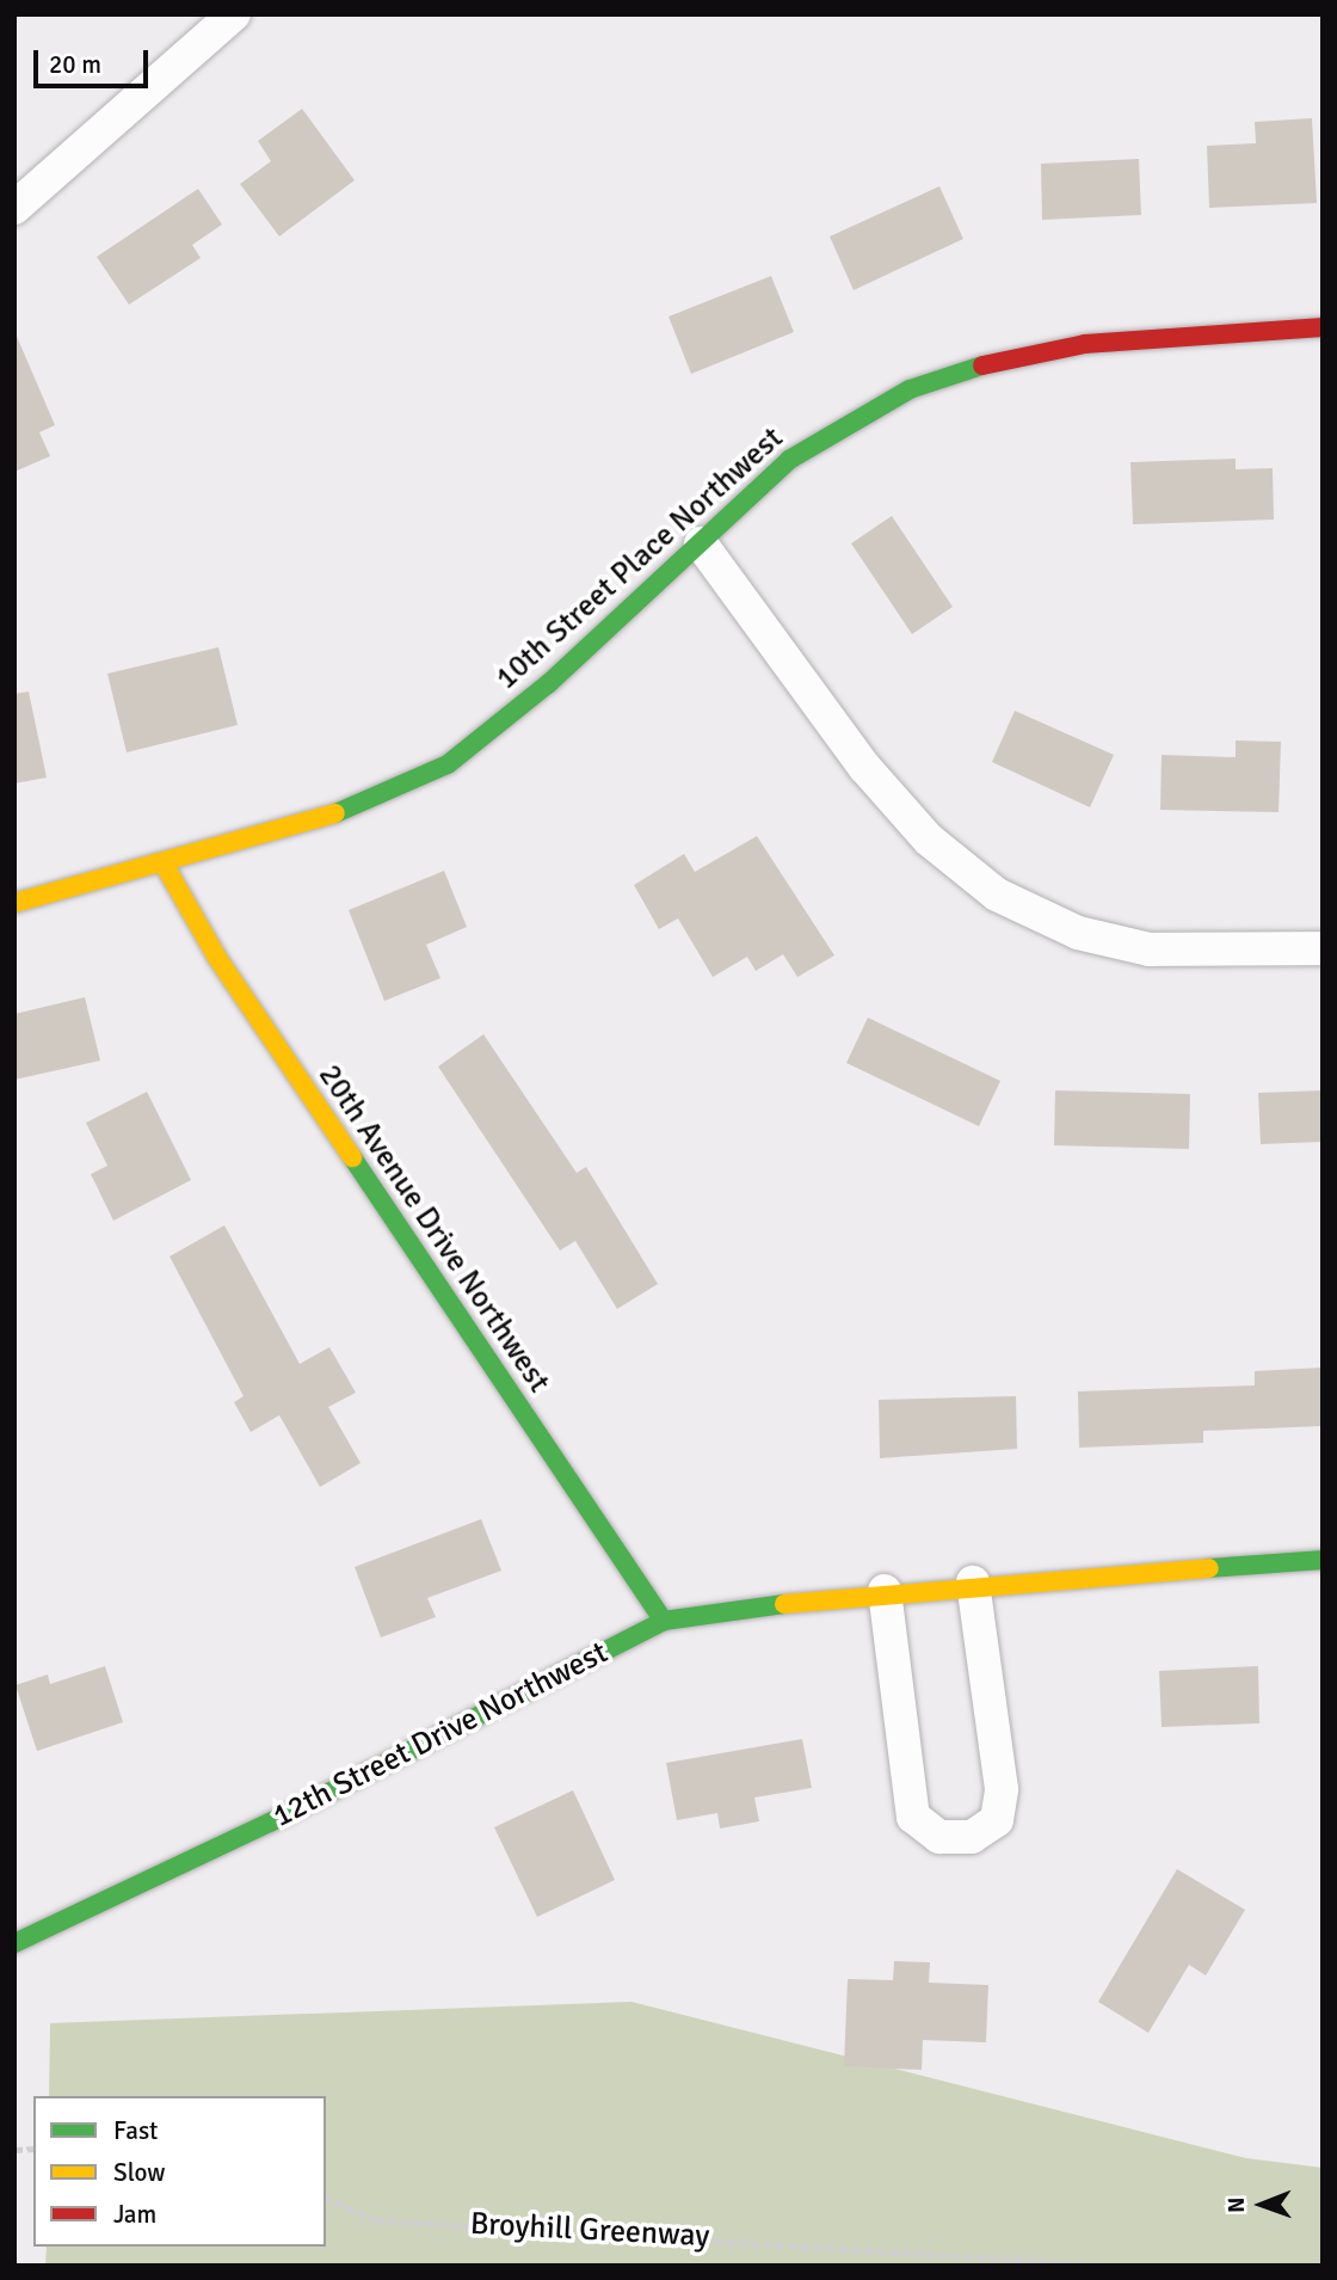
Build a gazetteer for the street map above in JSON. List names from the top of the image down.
{
  "streets": {
    "street": ["10th Street Place Northwest", "20th Avenue Drive Northwest", "12th Street Drive Northwest"],
    "path": ["Broyhill Greenway"]
  },
  "crossings": [
    ["10th Street Place Northwest", "20th Avenue Drive Northwest"],
    ["20th Avenue Drive Northwest", "12th Street Drive Northwest"]
  ],
  "legend": ["Fast", "Slow", "Jam"],
  "scale_bar": "20 m",
  "north": "left"
}
